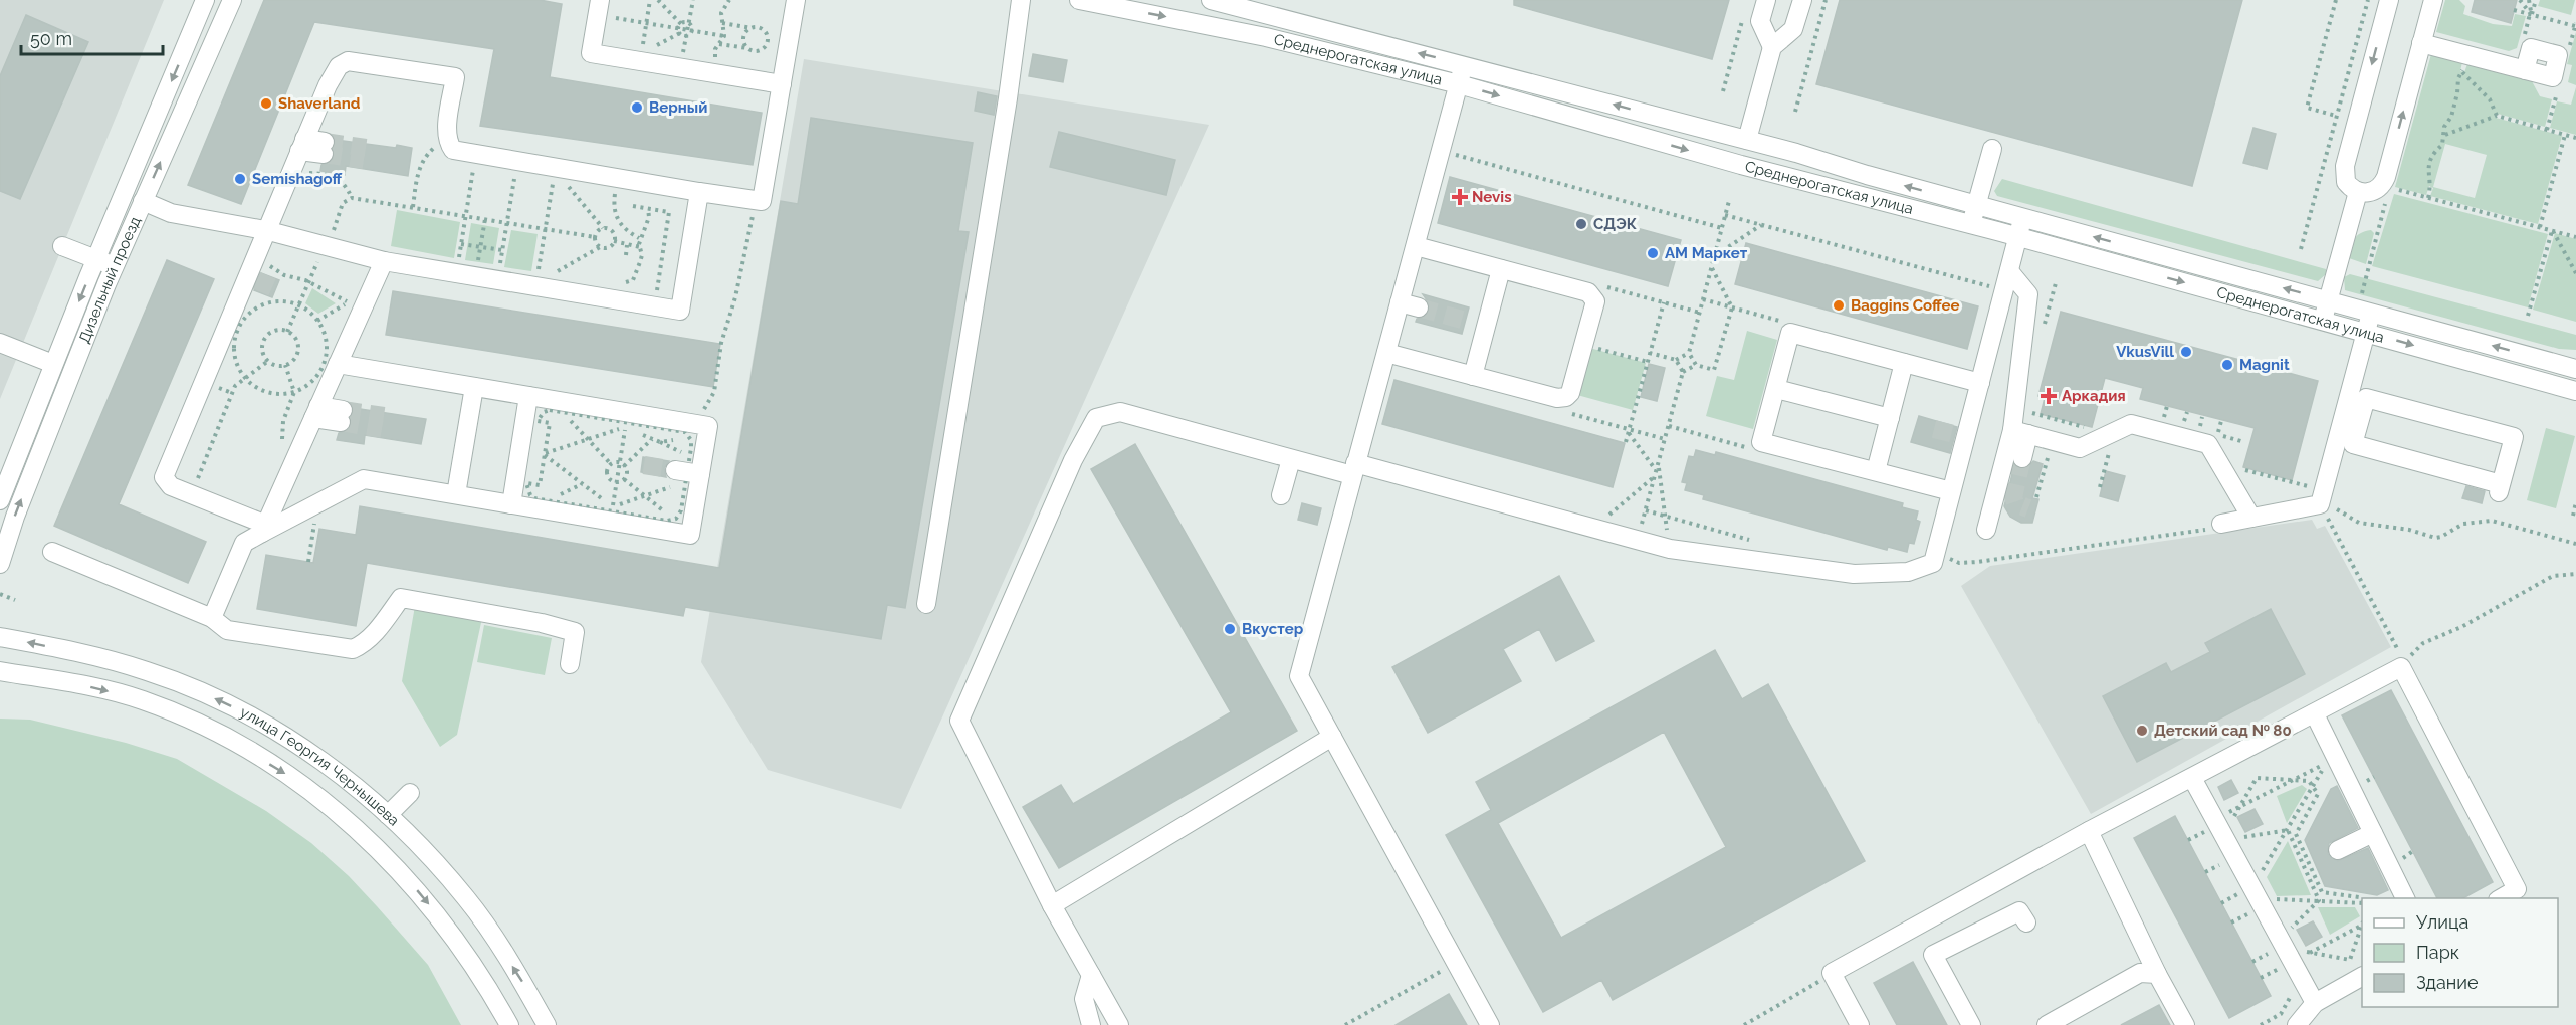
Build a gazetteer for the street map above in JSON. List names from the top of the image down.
{
  "streets": {
    "street": ["Среднерогатская улица", "Дизельный проезд", "улица Георгия Чернышева"]
  },
  "places": {
    "other": [
      "Shaverland",
      "Верный",
      "Semishagoff",
      "СДЭК",
      "АМ Маркет",
      "Baggins Coffee",
      "VkusVill",
      "Magnit",
      "Вкустер",
      "Детский сад № 80"
    ],
    "health": ["Nevis", "Аркадия"]
  },
  "legend": ["Улица", "Парк", "Здание"],
  "scale_bar": "50 m"
}
